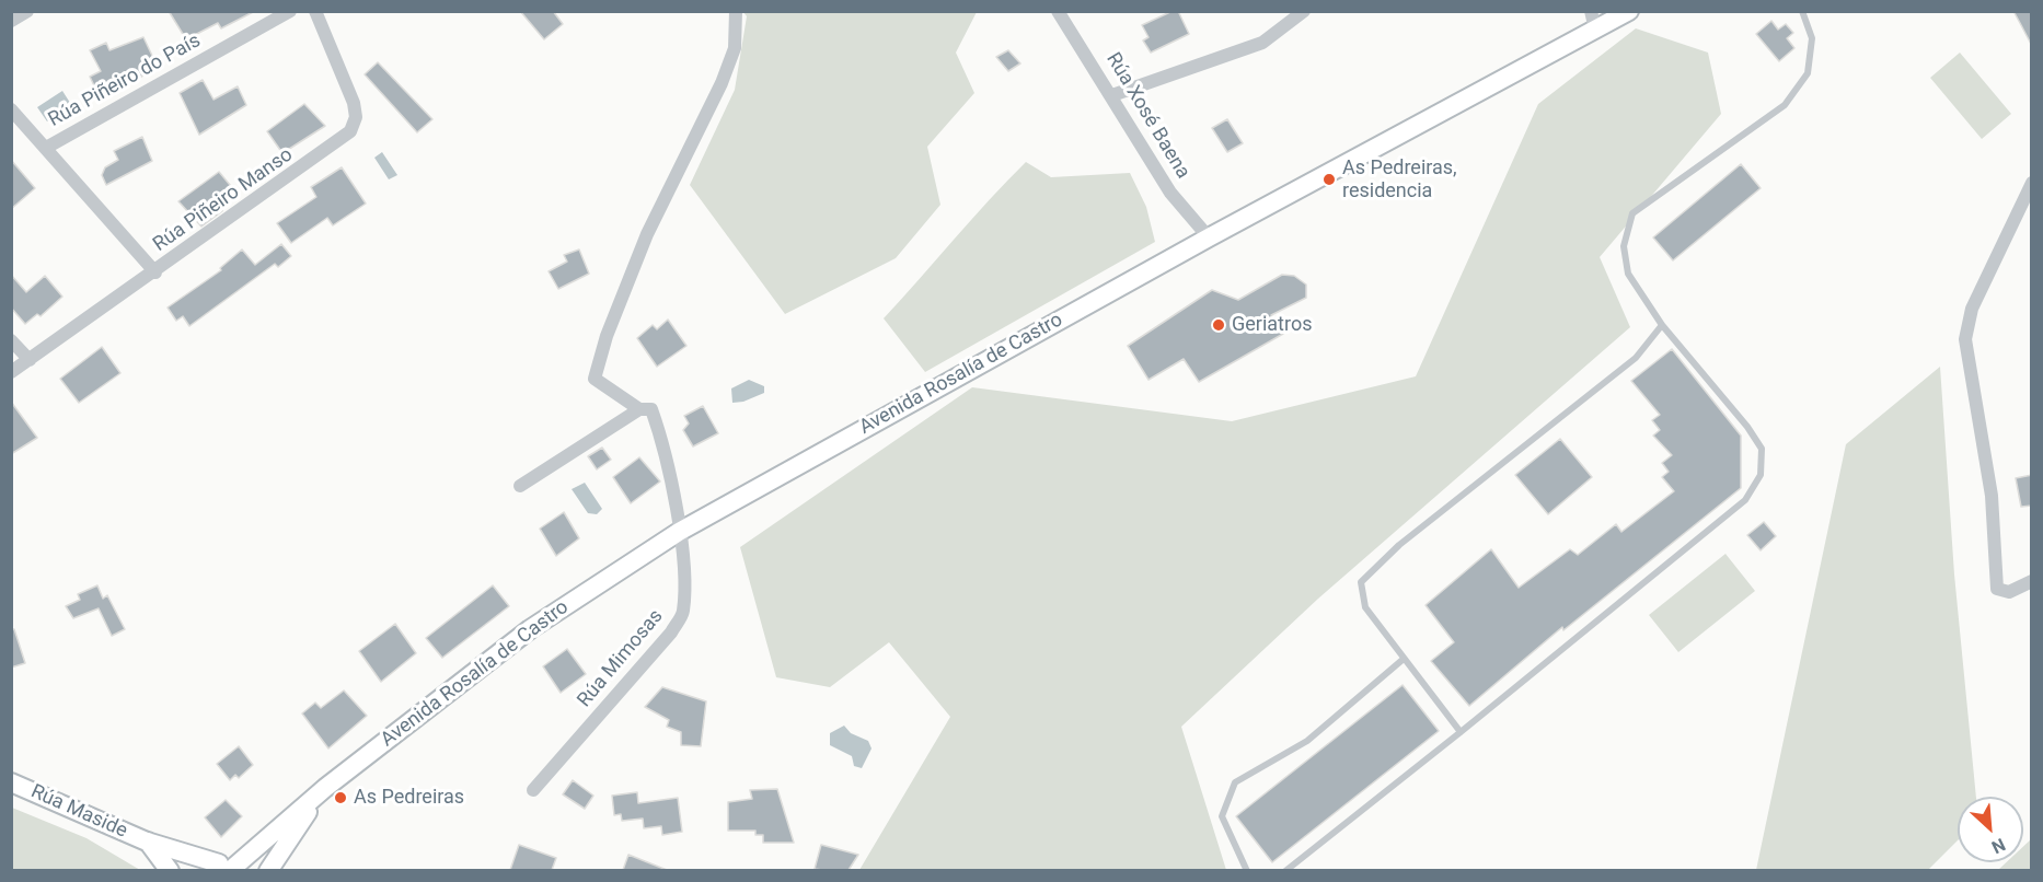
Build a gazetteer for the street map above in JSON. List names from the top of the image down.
{
  "streets": {
    "street": [
      "Rúa Piñeiro do País",
      "Rúa Xosé Baena",
      "Rúa Piñeiro Manso",
      "Avenida Rosalía de Castro",
      "Rúa Mimosas",
      "Rúa Maside"
    ]
  },
  "crossings": [
    ["Rúa Xosé Baena", "Avenida Rosalía de Castro"],
    ["Avenida Rosalía de Castro", "Rúa Mimosas"],
    ["Avenida Rosalía de Castro", "Rúa Maside"]
  ],
  "places": ["As Pedreiras, residencia", "Geriatros", "As Pedreiras"],
  "north": "bottom right"
}
